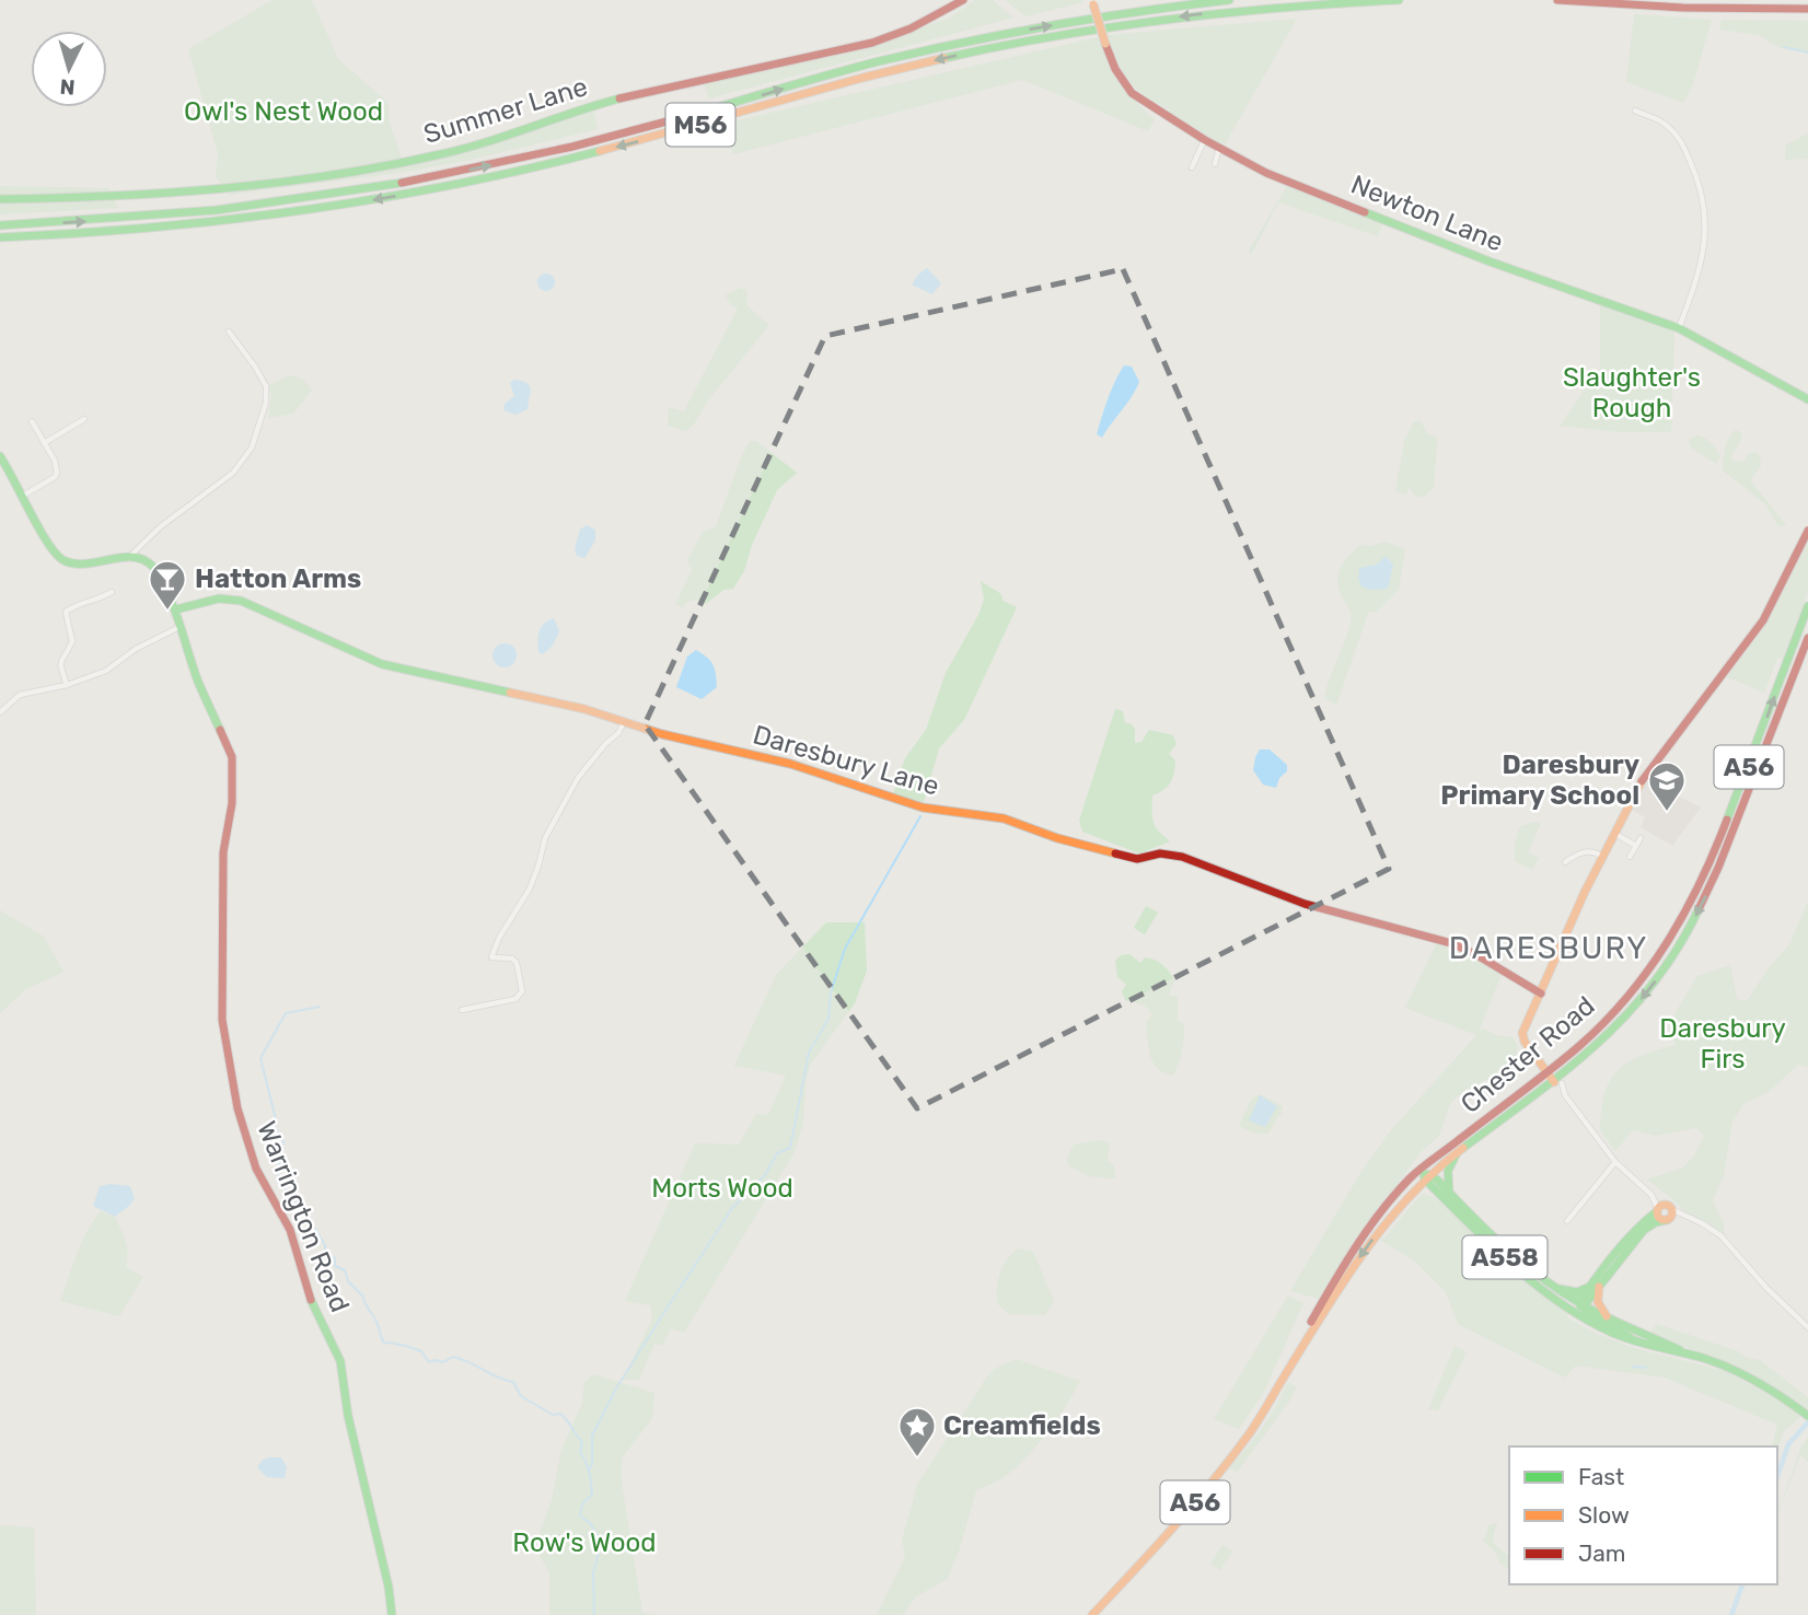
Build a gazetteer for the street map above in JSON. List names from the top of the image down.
{
  "streets": {
    "main road": [
      "Summer Lane",
      "M56",
      "Newton Lane",
      "Daresbury Lane",
      "A56",
      "Chester Road",
      "Warrington Road",
      "A558"
    ]
  },
  "crossings": [
    ["Daresbury Lane", "Chester Road"],
    ["Daresbury Lane", "Warrington Road"],
    ["A56", "Chester Road"],
    ["A56", "A558"],
    ["Chester Road", "A558"]
  ],
  "districts": ["DARESBURY"],
  "parks": [
    "Owl's Nest Wood",
    "Slaughter's Rough",
    "Daresbury Firs",
    "Morts Wood",
    "Row's Wood"
  ],
  "places": {
    "bar": ["Hatton Arms"],
    "school or university": ["Daresbury Primary School"],
    "place": ["Creamfields"]
  },
  "legend": ["Fast", "Slow", "Jam"],
  "north": "bottom"
}
